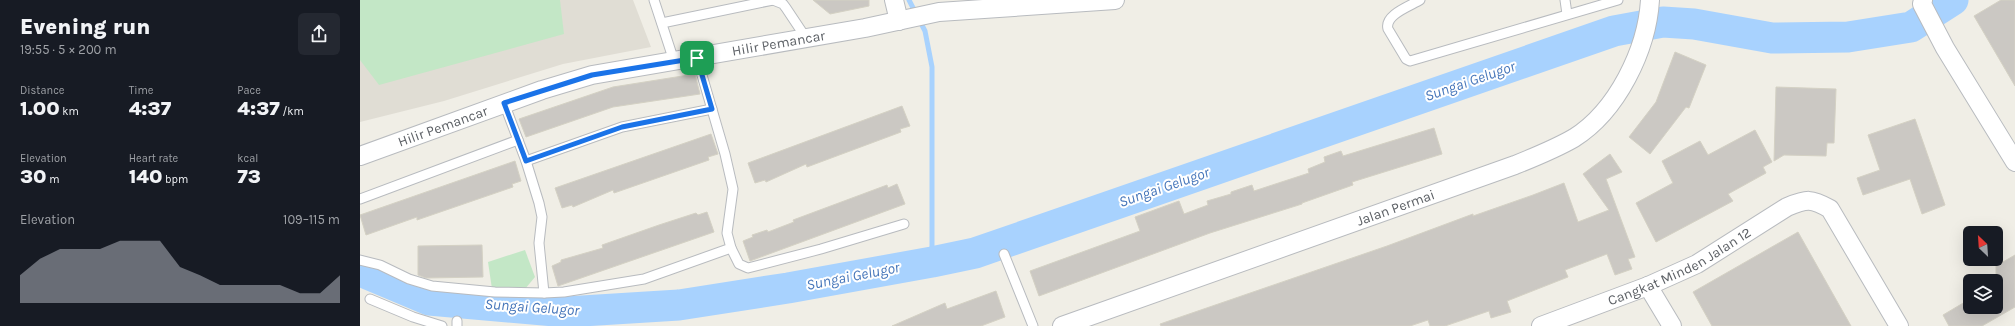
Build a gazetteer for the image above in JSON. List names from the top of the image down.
{
  "streets": {
    "street": ["Hilir Pemancar", "Jalan Permai", "Cangkat Minden Jalan 12"]
  },
  "water": ["Sungai Gelugor"],
  "north": "top left",
  "page": {
    "heading": ["Evening run", "19:55 · 5 × 200 m"],
    "stats": [
      ["Distance", "1.00 km"],
      ["Time", "4:37"],
      ["Pace", "4:37 /km"],
      ["Elevation", "30 m"],
      ["Heart rate", "140 bpm"],
      ["kcal", "73"]
    ],
    "chart": ["Elevation", "109–115 m"]
  }
}
